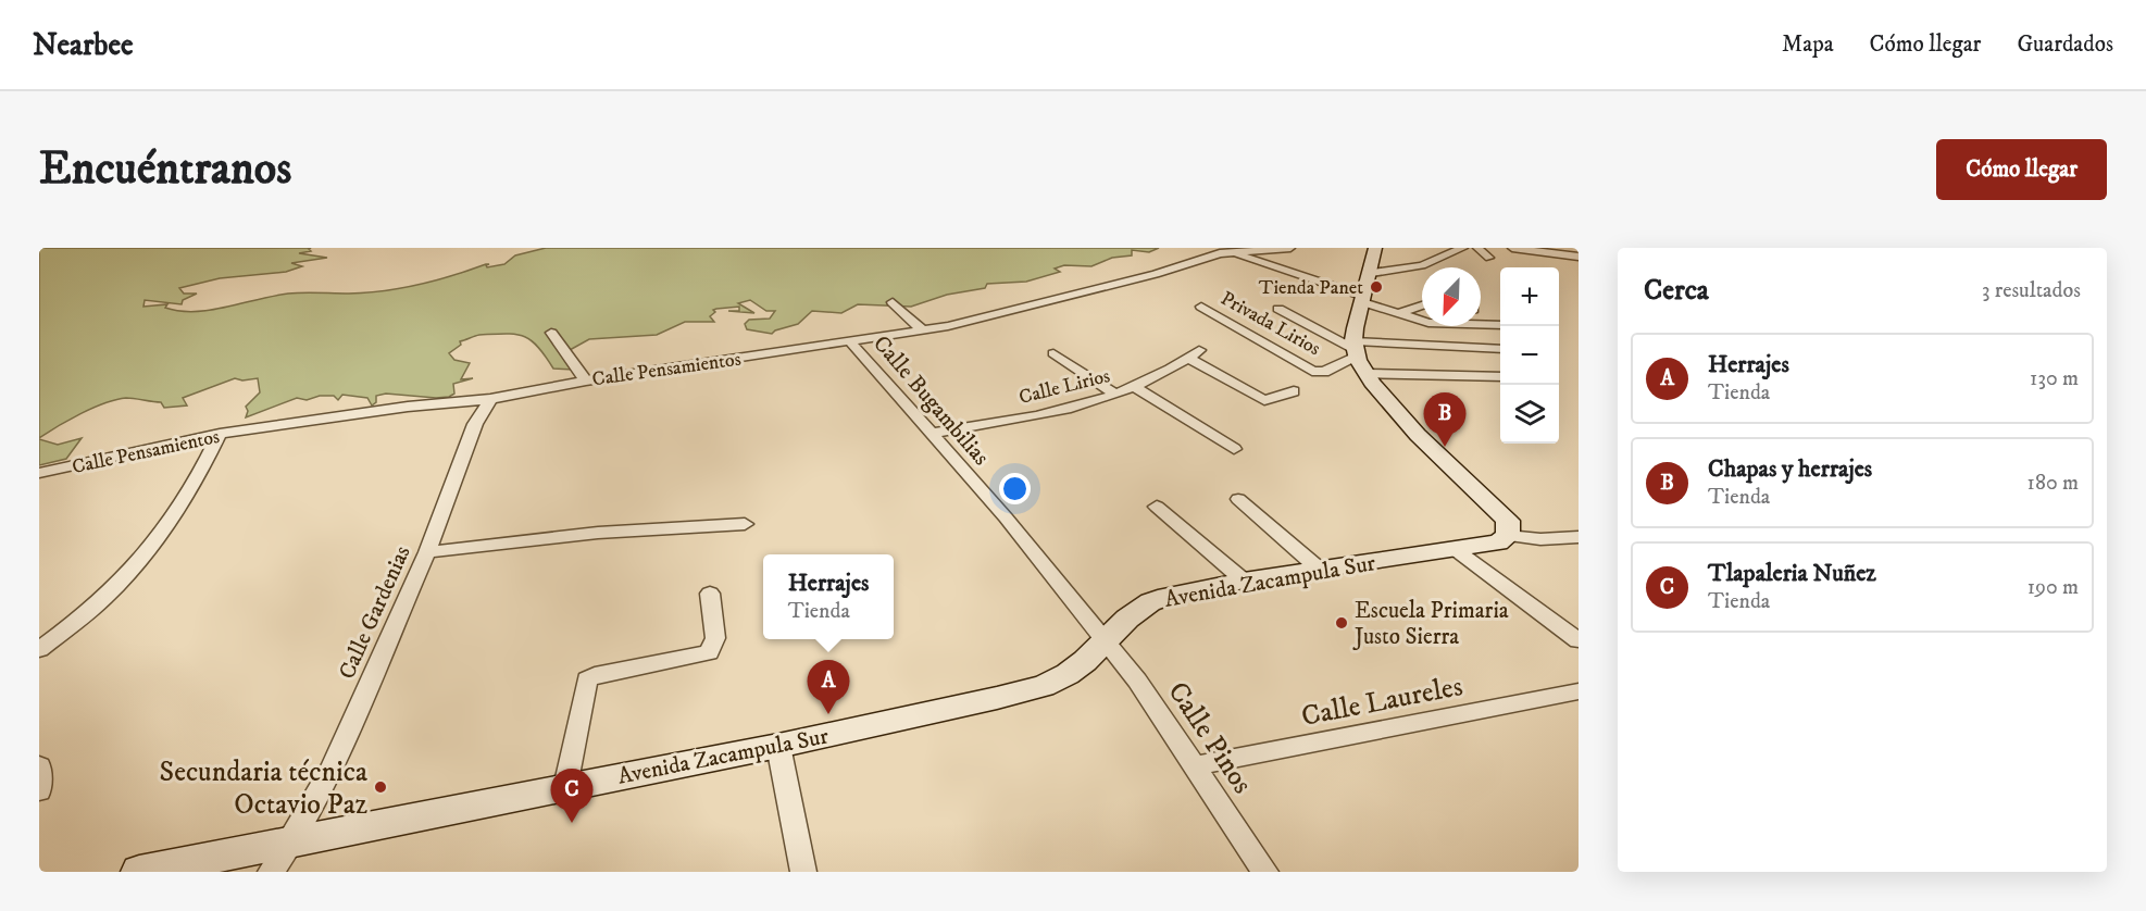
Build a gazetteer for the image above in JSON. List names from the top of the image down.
{
  "streets": {
    "main road": ["Avenida Zacampula Sur"],
    "street": [
      "Privada Lirios",
      "Calle Pensamientos",
      "Calle Lirios",
      "Calle Bugambilias",
      "Calle Gardenias",
      "Calle Laureles",
      "Calle Pinos"
    ]
  },
  "crossings": [
    ["Calle Pensamientos", "Calle Bugambilias"],
    ["Calle Pensamientos", "Calle Gardenias"],
    ["Calle Lirios", "Calle Bugambilias"],
    ["Calle Bugambilias", "Avenida Zacampula Sur"],
    ["Calle Bugambilias", "Calle Pinos"],
    ["Avenida Zacampula Sur", "Calle Gardenias"],
    ["Avenida Zacampula Sur", "Calle Pinos"],
    ["Calle Laureles", "Calle Pinos"]
  ],
  "places": ["Tienda Panet", "Escuela Primaria Justo Sierra", "Secundaria técnica Octavio Paz"],
  "north": "bottom left",
  "page": {
    "header": "Nearbee",
    "nav": ["Mapa", "Cómo llegar", "Guardados"],
    "buttons": "Cómo llegar",
    "title": "Encuéntranos",
    "heading": ["Cerca", "3 resultados"],
    "map_buttons": ["+", "−"],
    "list": [
      {
        "mark": "A",
        "name": "Herrajes",
        "note": "Tienda",
        "value": "130 m"
      },
      {
        "mark": "B",
        "name": "Chapas y herrajes",
        "note": "Tienda",
        "value": "180 m"
      },
      {
        "mark": "C",
        "name": "Tlapaleria Nuñez",
        "note": "Tienda",
        "value": "190 m"
      }
    ],
    "pins": ["B", "A", "C"],
    "popup": ["Herrajes", "Tienda"]
  }
}
